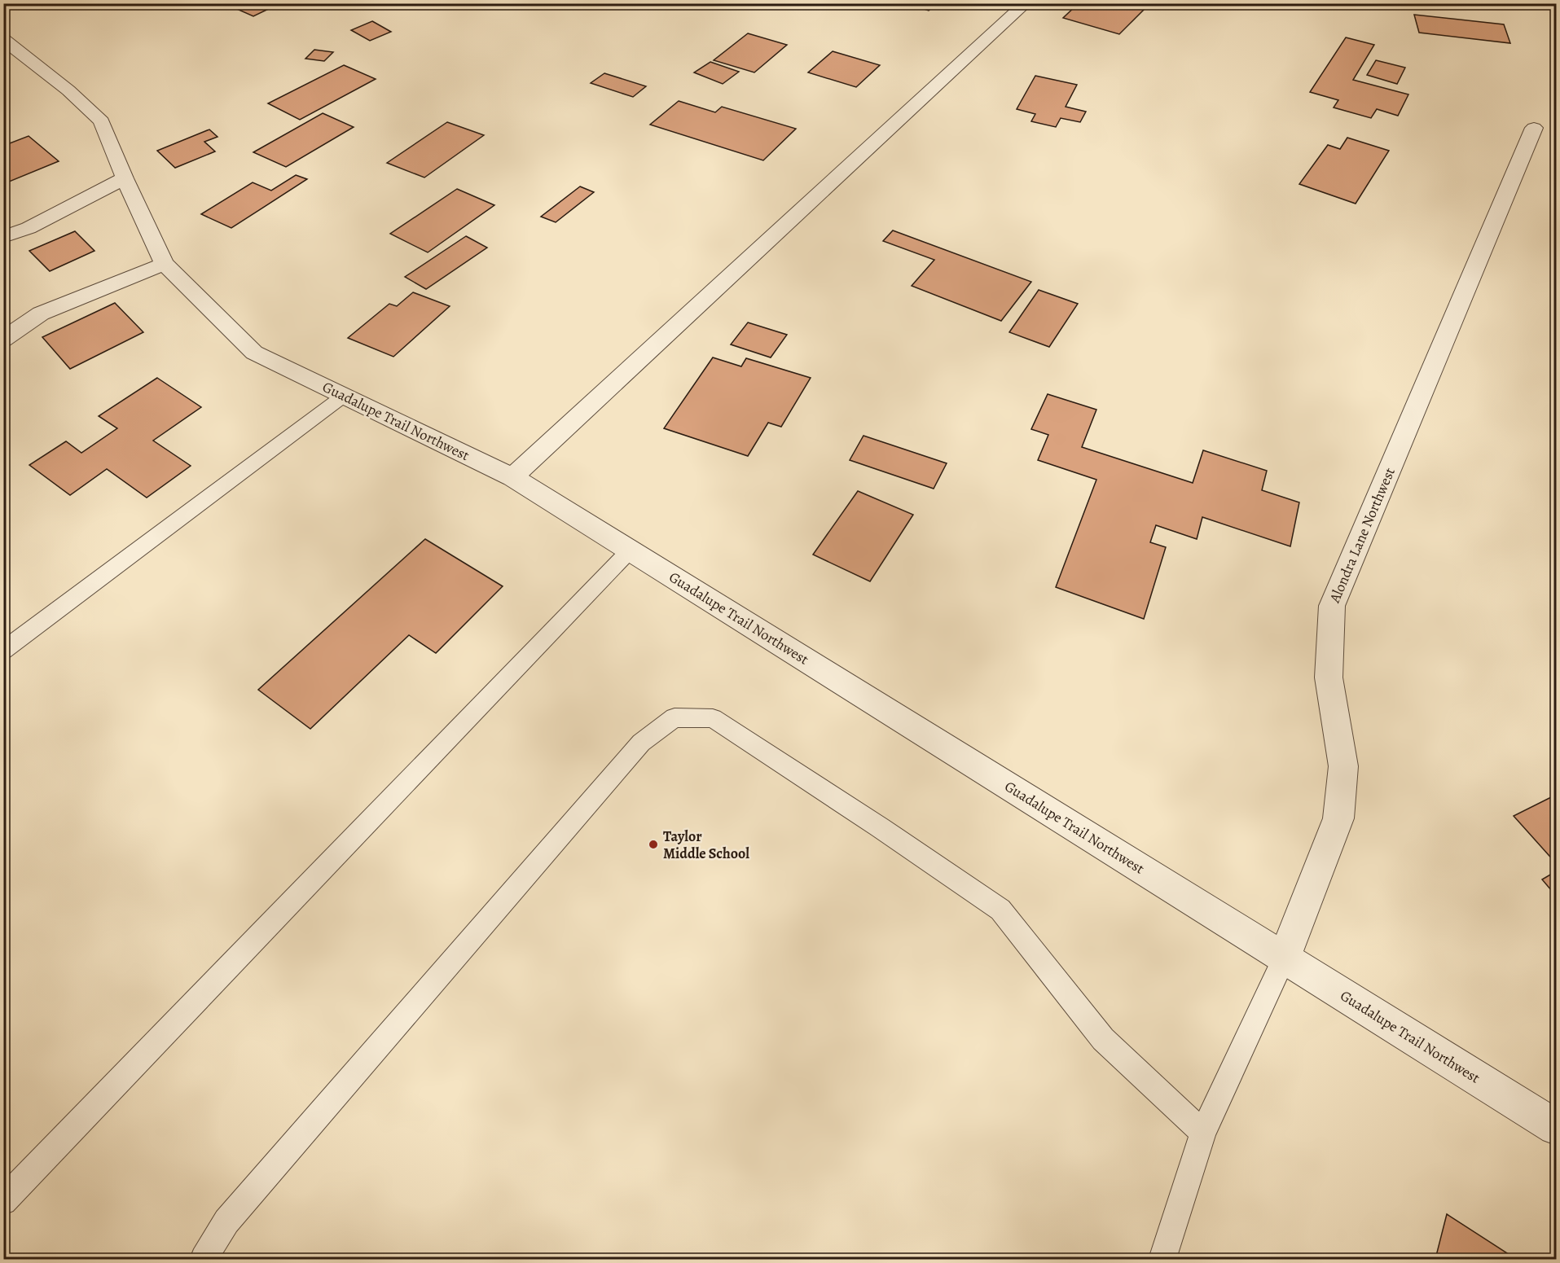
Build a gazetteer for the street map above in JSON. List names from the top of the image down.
{
  "streets": {
    "street": ["Guadalupe Trail Northwest", "Alondra Lane Northwest"]
  },
  "crossings": [
    ["Guadalupe Trail Northwest", "Alondra Lane Northwest"]
  ],
  "places": ["Taylor Middle School"]
}
